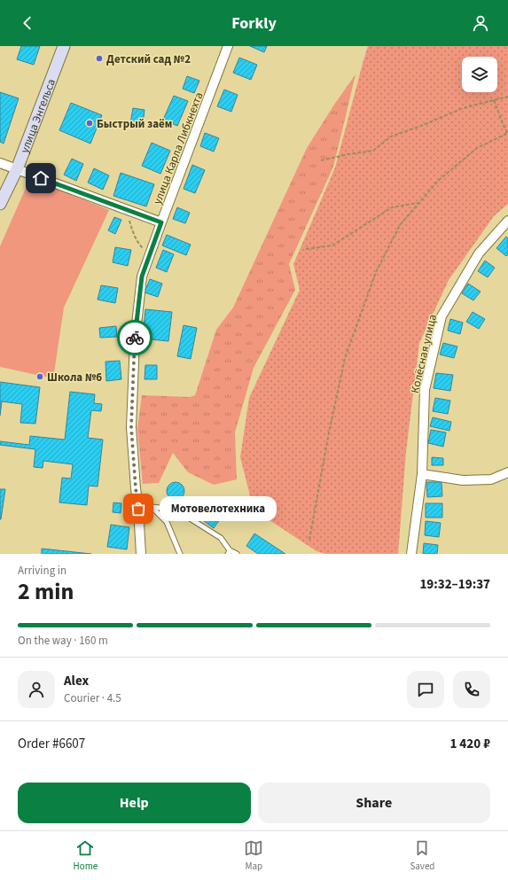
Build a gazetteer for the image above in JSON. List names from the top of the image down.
{
  "streets": {
    "main road": ["улица Энгельса"],
    "street": ["улица Карла Либкнехта", "Колёсная улица"]
  },
  "places": [
    "Детский сад №2",
    "Быстрый заём",
    "Школа №6",
    "Мотовелотехника"
  ],
  "page": {
    "header": "Forkly",
    "bubble": "Мотовелотехника",
    "heading": ["2 min", "Arriving in", "19:32–19:37"],
    "panel": [
      "Alex",
      "Courier · 4.5",
      "Order #6607",
      "1 420 ₽"
    ],
    "bar": "On the way · 160 m",
    "buttons": ["Help", "Share"],
    "tabs": ["Home", "Map", "Saved"]
  }
}
